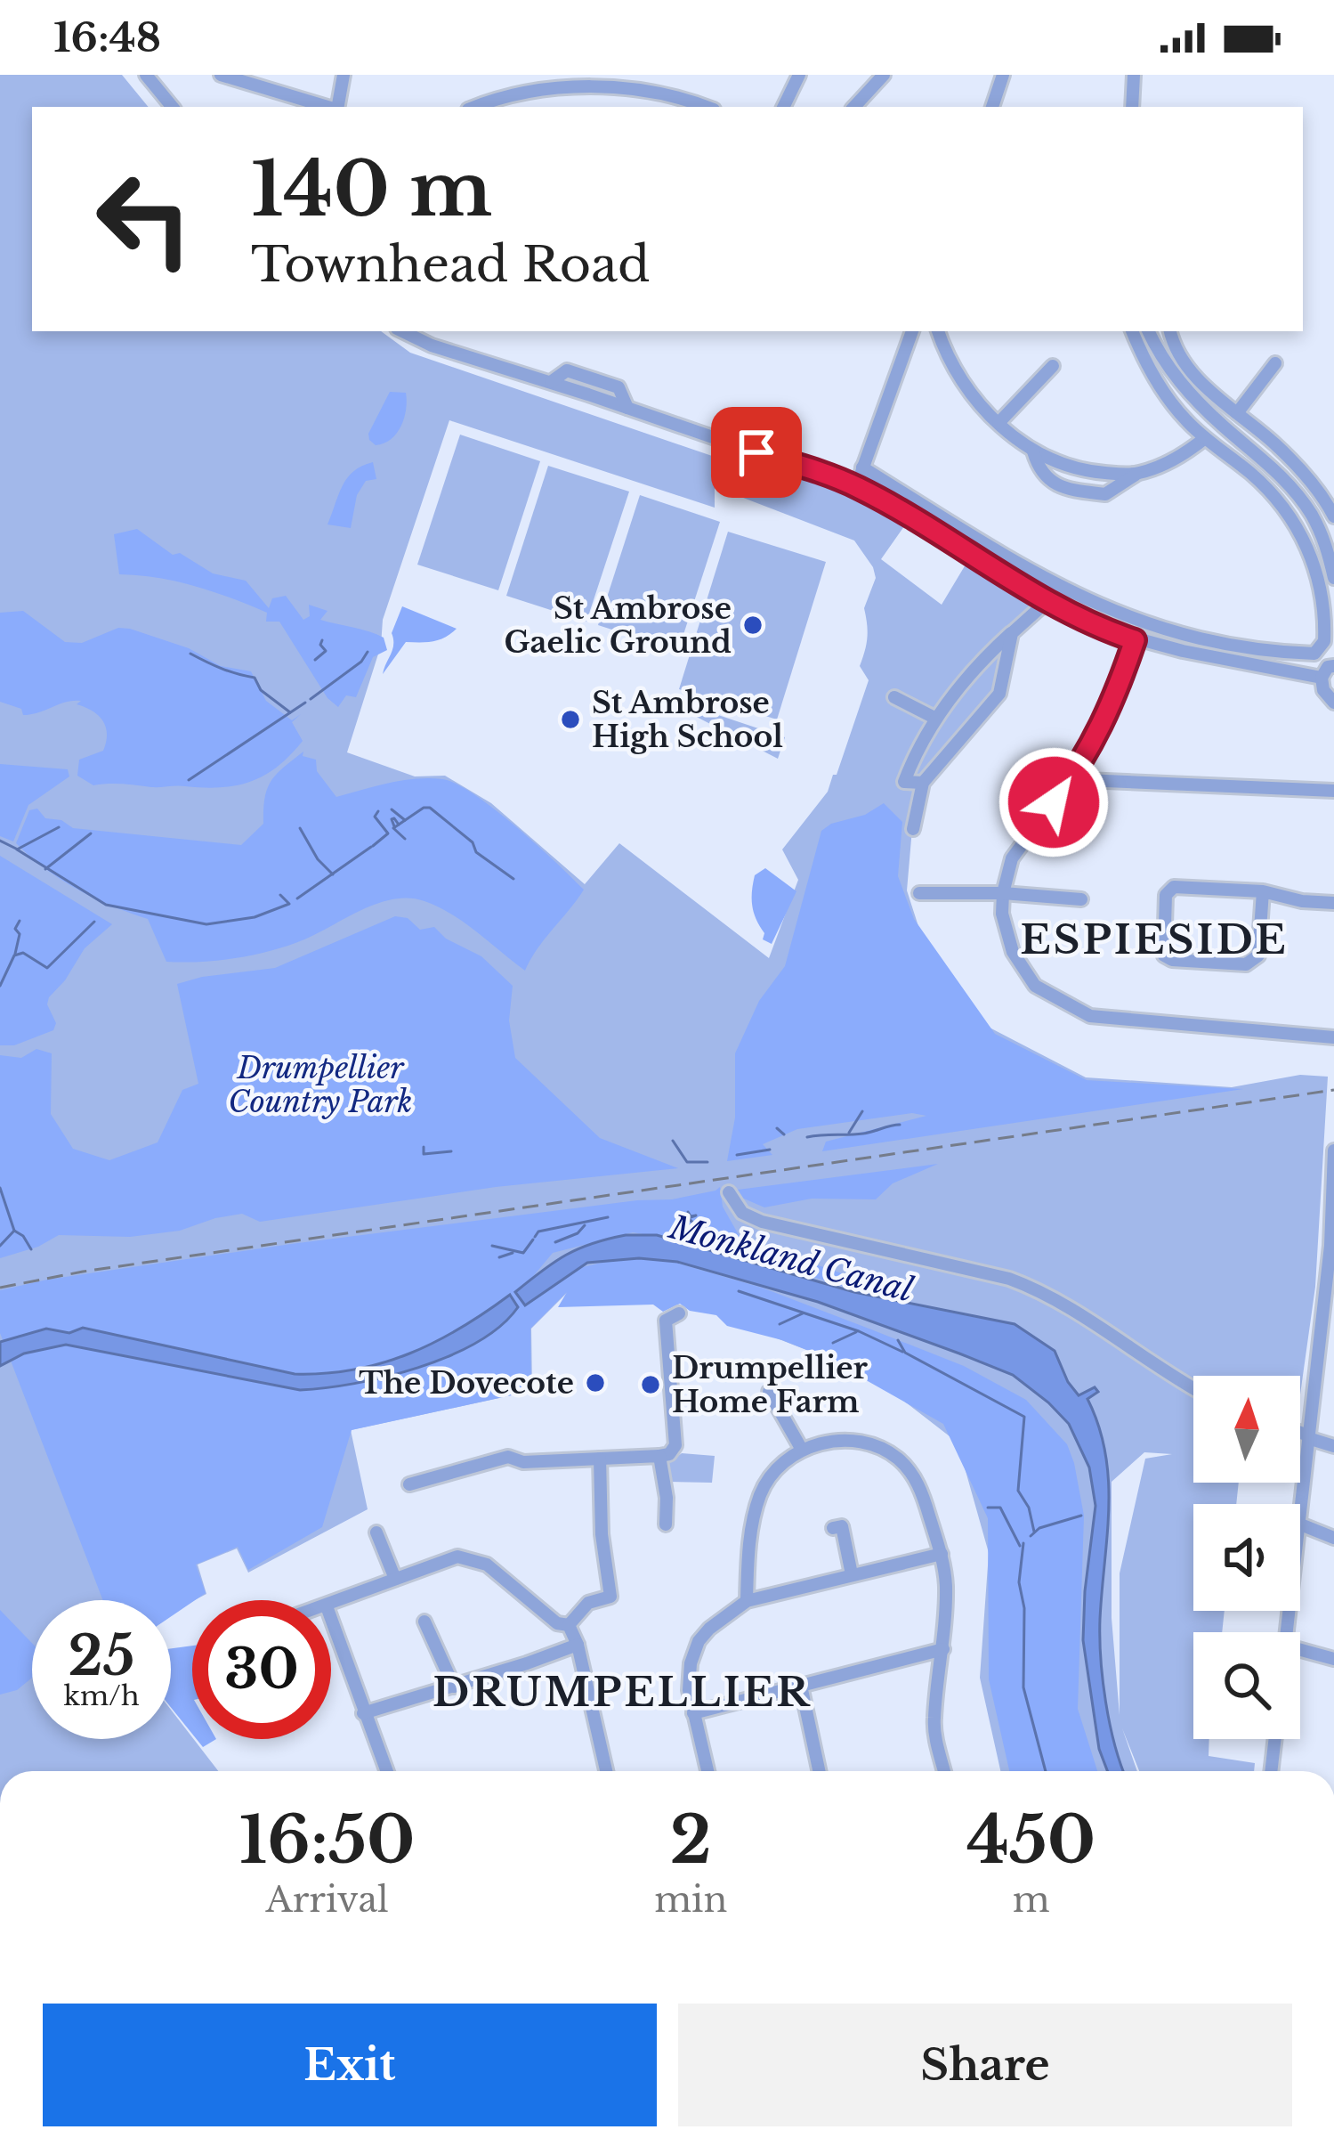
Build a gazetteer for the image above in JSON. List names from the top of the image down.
{
  "districts": ["ESPIESIDE", "DRUMPELLIER"],
  "water": ["Monkland Canal"],
  "parks": ["Drumpellier Country Park"],
  "places": [
    "St Ambrose Gaelic Ground",
    "St Ambrose High School",
    "The Dovecote",
    "Drumpellier Home Farm"
  ],
  "north": "top",
  "page": {
    "status": "16:48",
    "turn": ["140 m", "Townhead Road"],
    "speed": "25 km/h",
    "limit": "30",
    "eta": [
      "16:50",
      "Arrival",
      "2",
      "min",
      "450",
      "m"
    ],
    "buttons": ["Exit", "Share"]
  }
}
